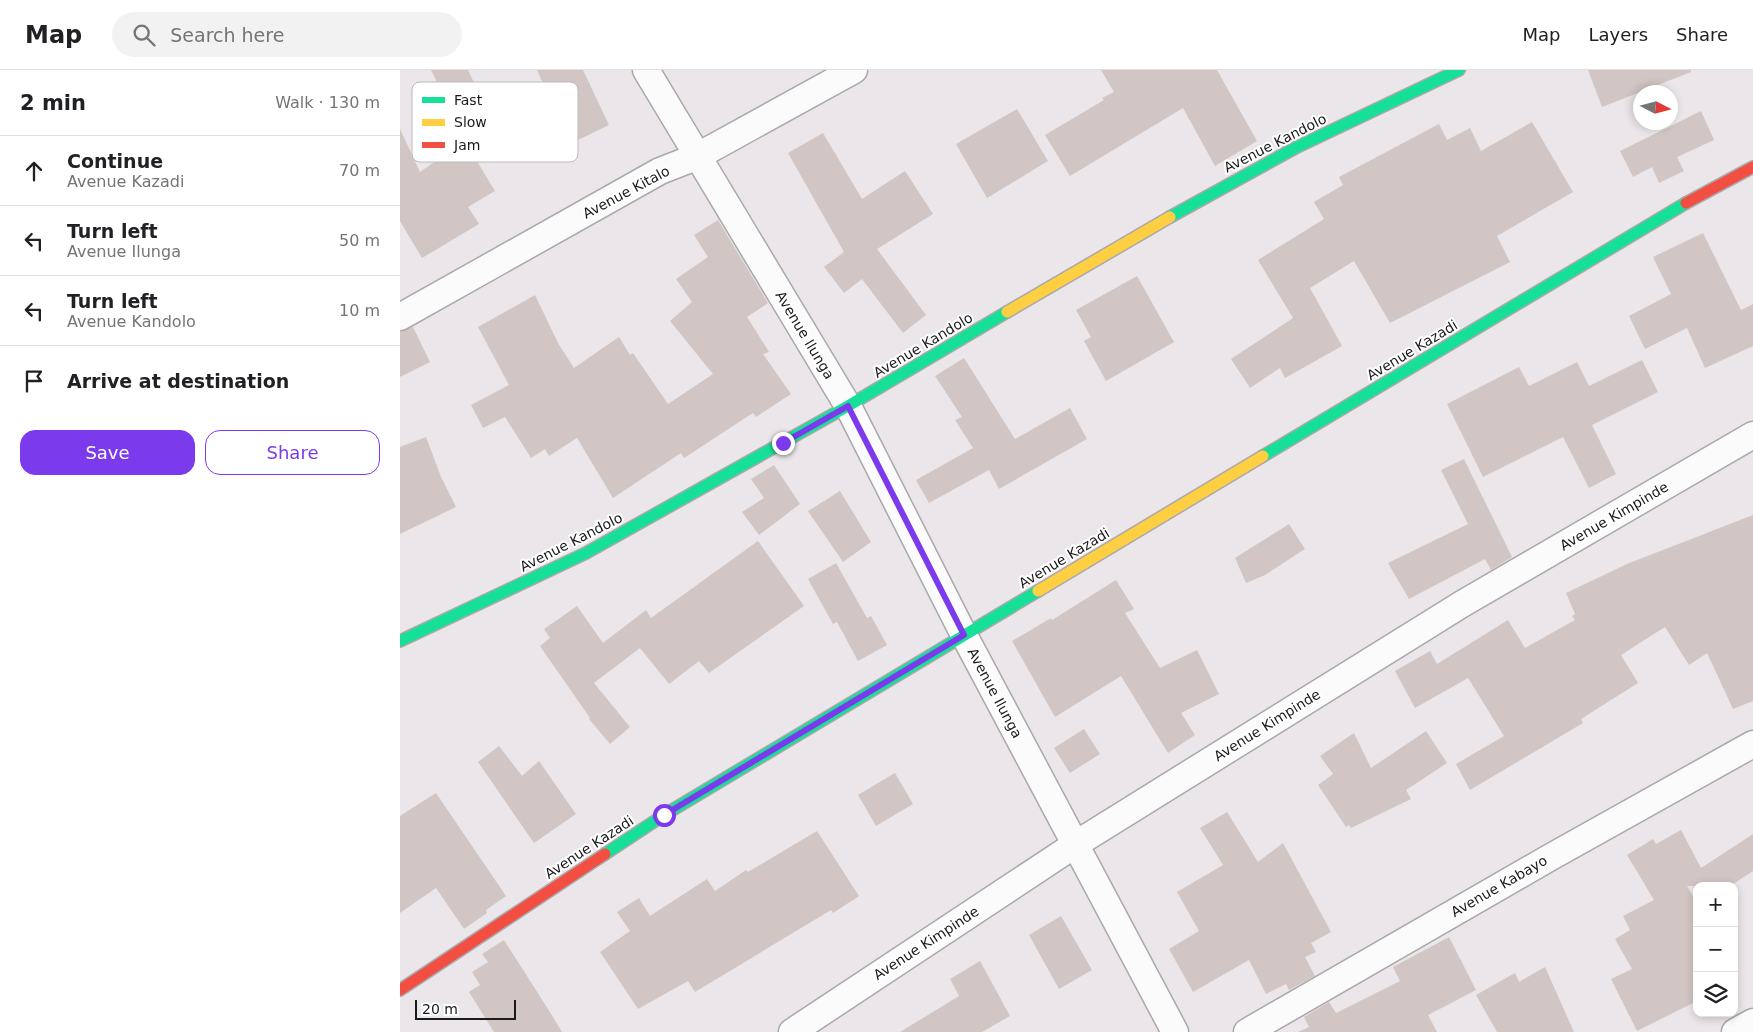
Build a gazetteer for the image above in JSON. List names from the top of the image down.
{
  "streets": {
    "street": [
      "Avenue Kandolo",
      "Avenue Kitalo",
      "Avenue Ilunga",
      "Avenue Kazadi",
      "Avenue Kimpinde",
      "Avenue Kabayo"
    ]
  },
  "crossings": [
    ["Avenue Kandolo", "Avenue Ilunga"],
    ["Avenue Kitalo", "Avenue Ilunga"],
    ["Avenue Ilunga", "Avenue Kazadi"],
    ["Avenue Ilunga", "Avenue Kimpinde"]
  ],
  "legend": ["Fast", "Slow", "Jam"],
  "scale_bar": "20 m",
  "north": "right",
  "page": {
    "header": "Map",
    "search": "Search here",
    "nav": ["Map", "Layers", "Share"],
    "heading": ["2 min", "Walk · 130 m"],
    "list": [
      ["Continue", "Avenue Kazadi", "70 m"],
      ["Turn left", "Avenue Ilunga", "50 m"],
      ["Turn left", "Avenue Kandolo", "10 m"],
      "Arrive at destination"
    ],
    "buttons": ["Save", "Share"],
    "map_buttons": ["+", "−"],
    "scale": "20 m"
  }
}
